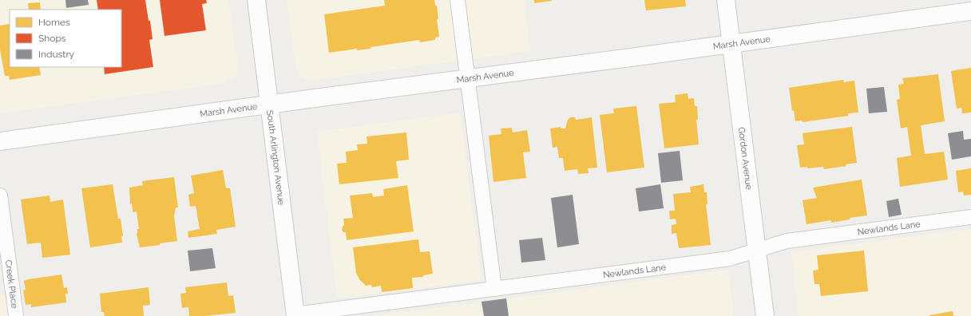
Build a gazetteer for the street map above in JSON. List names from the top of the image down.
{
  "streets": {
    "street": ["Marsh Avenue", "South Arlington Avenue", "Gordon Avenue"],
    "lane": ["Newlands Lane", "Creek Place"]
  },
  "crossings": [
    ["Marsh Avenue", "South Arlington Avenue"],
    ["Marsh Avenue", "Gordon Avenue"],
    ["South Arlington Avenue", "Newlands Lane"],
    ["Gordon Avenue", "Newlands Lane"]
  ],
  "legend": ["Homes", "Shops", "Industry"]
}
